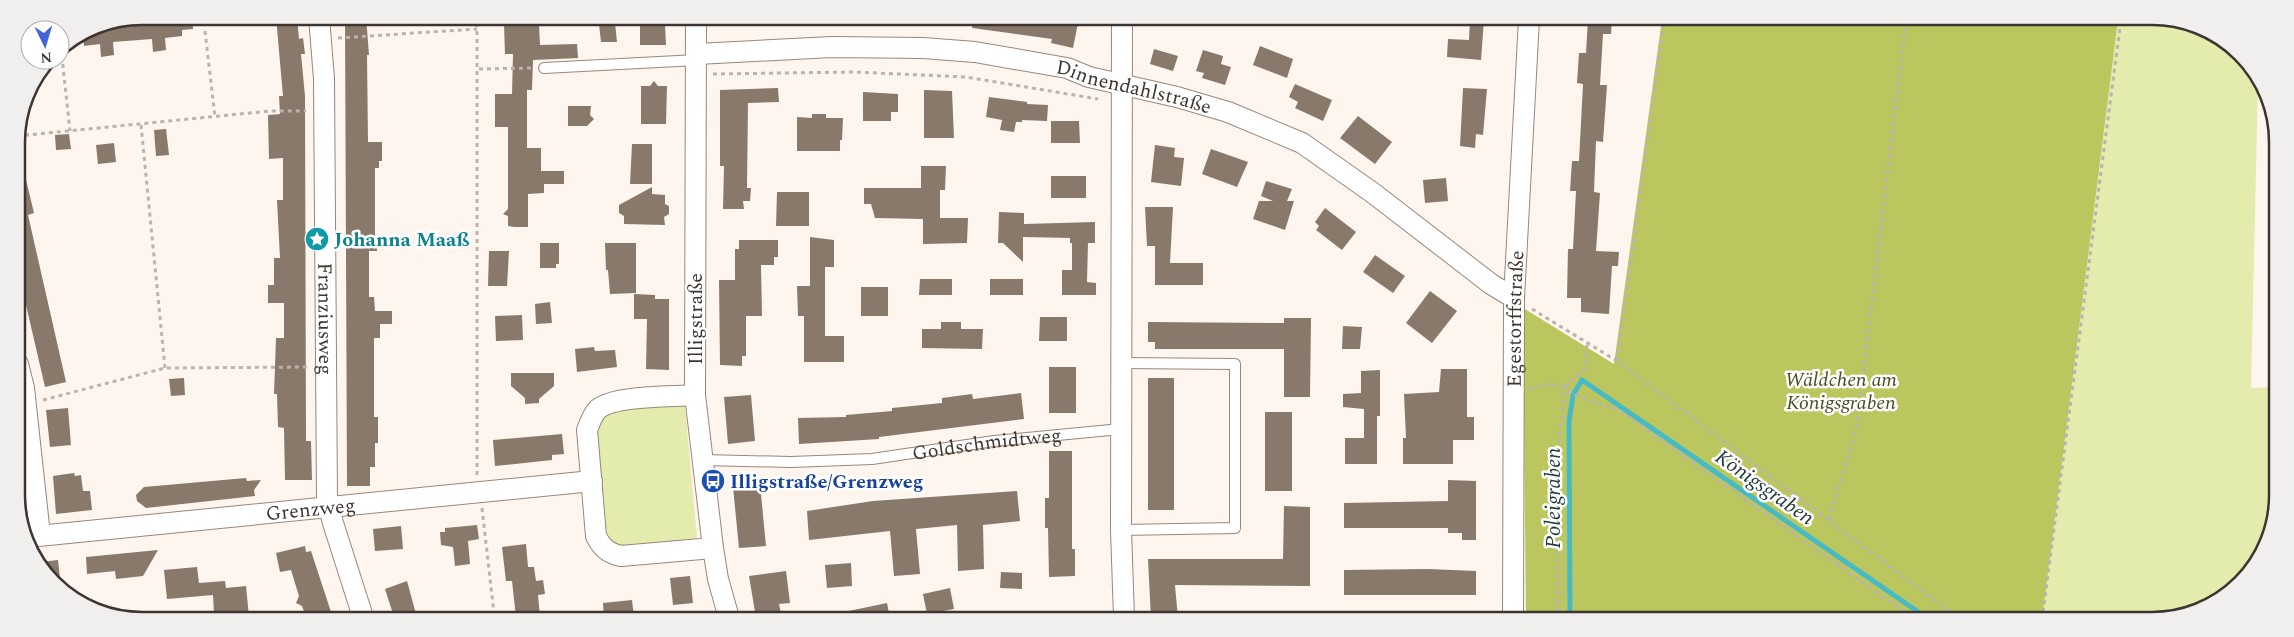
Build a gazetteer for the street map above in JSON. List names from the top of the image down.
{
  "streets": {
    "street": [
      "Dinnendahlstraße",
      "Franziusweg",
      "Illigstraße",
      "Egestorffstraße",
      "Grenzweg"
    ],
    "lane": ["Goldschmidtweg"]
  },
  "crossings": [
    ["Dinnendahlstraße", "Illigstraße"],
    ["Dinnendahlstraße", "Egestorffstraße"],
    ["Franziusweg", "Grenzweg"],
    ["Illigstraße", "Goldschmidtweg"]
  ],
  "water": ["Königsgraben", "Poleigraben"],
  "parks": ["Wäldchen am Königsgraben"],
  "places": {
    "place": ["Johanna Maaß"],
    "bus stop": ["Illigstraße/Grenzweg"]
  },
  "north": "bottom"
}
